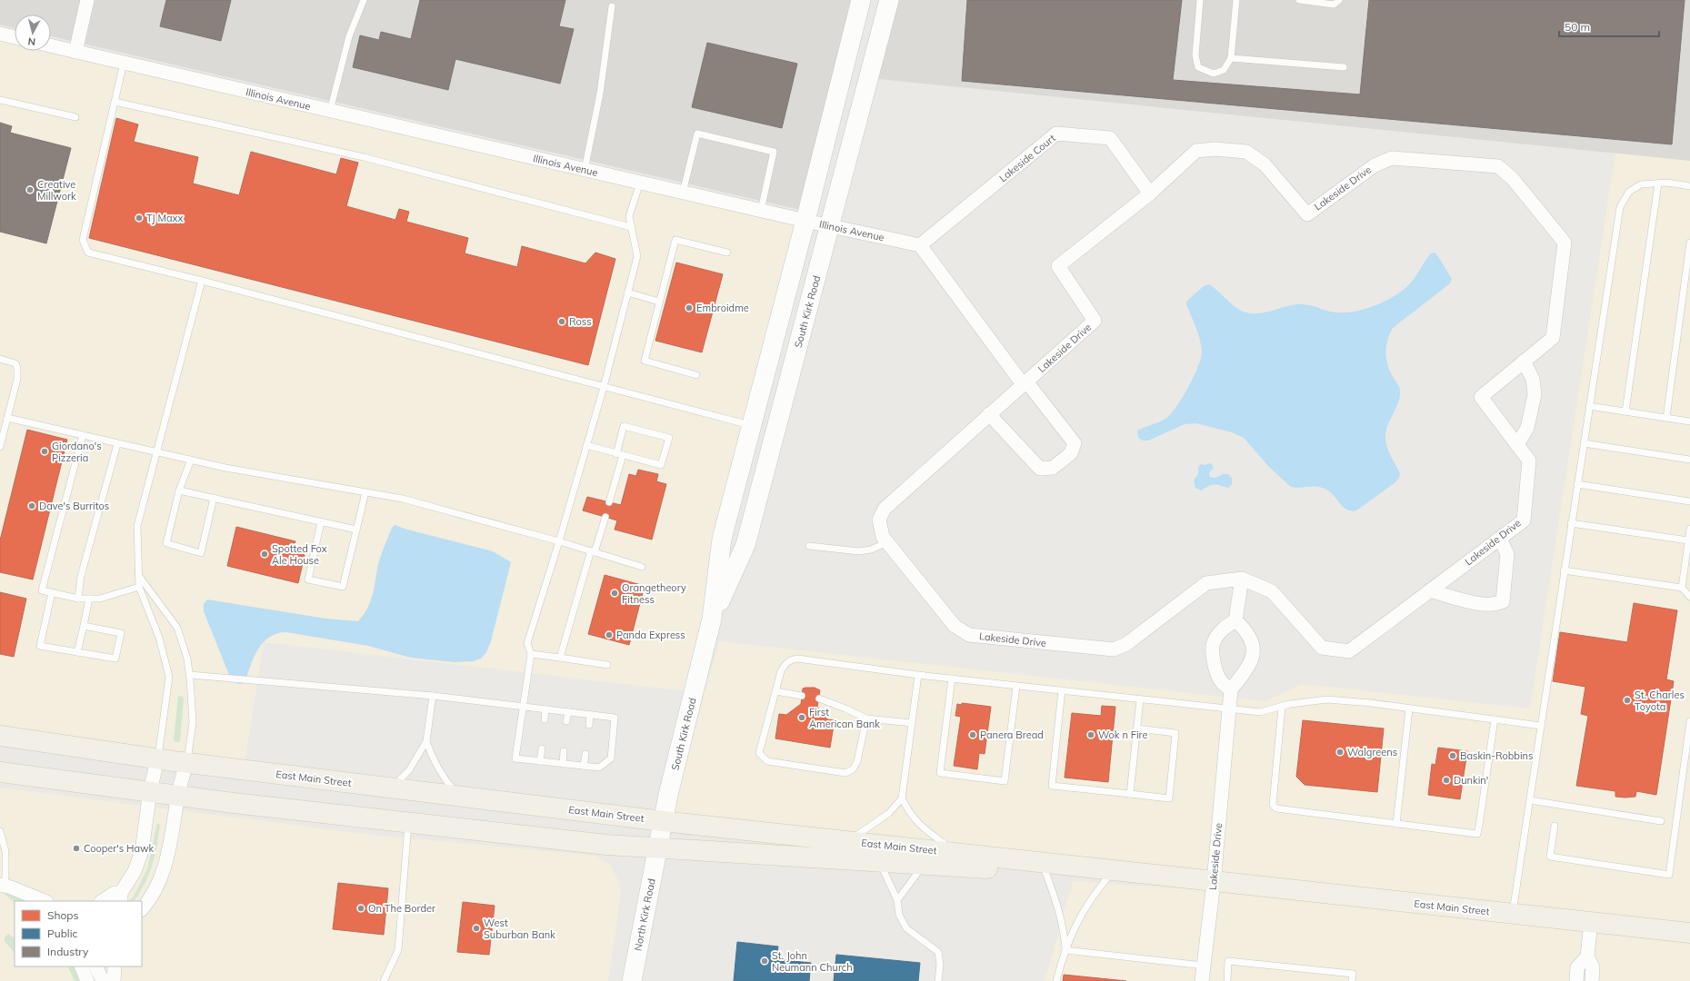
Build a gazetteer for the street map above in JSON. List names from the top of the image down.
{
  "streets": {
    "main road": ["South Kirk Road", "East Main Street", "North Kirk Road"],
    "street": ["Illinois Avenue", "Lakeside Court", "Lakeside Drive"]
  },
  "crossings": [
    ["Illinois Avenue", "Lakeside Court"],
    ["Illinois Avenue", "South Kirk Road"],
    ["Lakeside Court", "Lakeside Drive"],
    ["Lakeside Drive", "East Main Street"],
    ["South Kirk Road", "East Main Street"],
    ["South Kirk Road", "North Kirk Road"],
    ["East Main Street", "North Kirk Road"]
  ],
  "places": [
    "Creative Millwork",
    "TJ Maxx",
    "Embroidme",
    "Ross",
    "Giordano's Pizzeria",
    "Dave's Burritos",
    "Spotted Fox Ale House",
    "Orangetheory Fitness",
    "Panda Express",
    "St. Charles Toyota",
    "First American Bank",
    "Panera Bread",
    "Wok n Fire",
    "Walgreens",
    "Baskin-Robbins",
    "Dunkin'",
    "Cooper's Hawk",
    "On The Border",
    "West Suburban Bank",
    "St. John Neumann Church"
  ],
  "legend": ["Shops", "Public", "Industry"],
  "scale_bar": "50 m",
  "north": "bottom"
}
